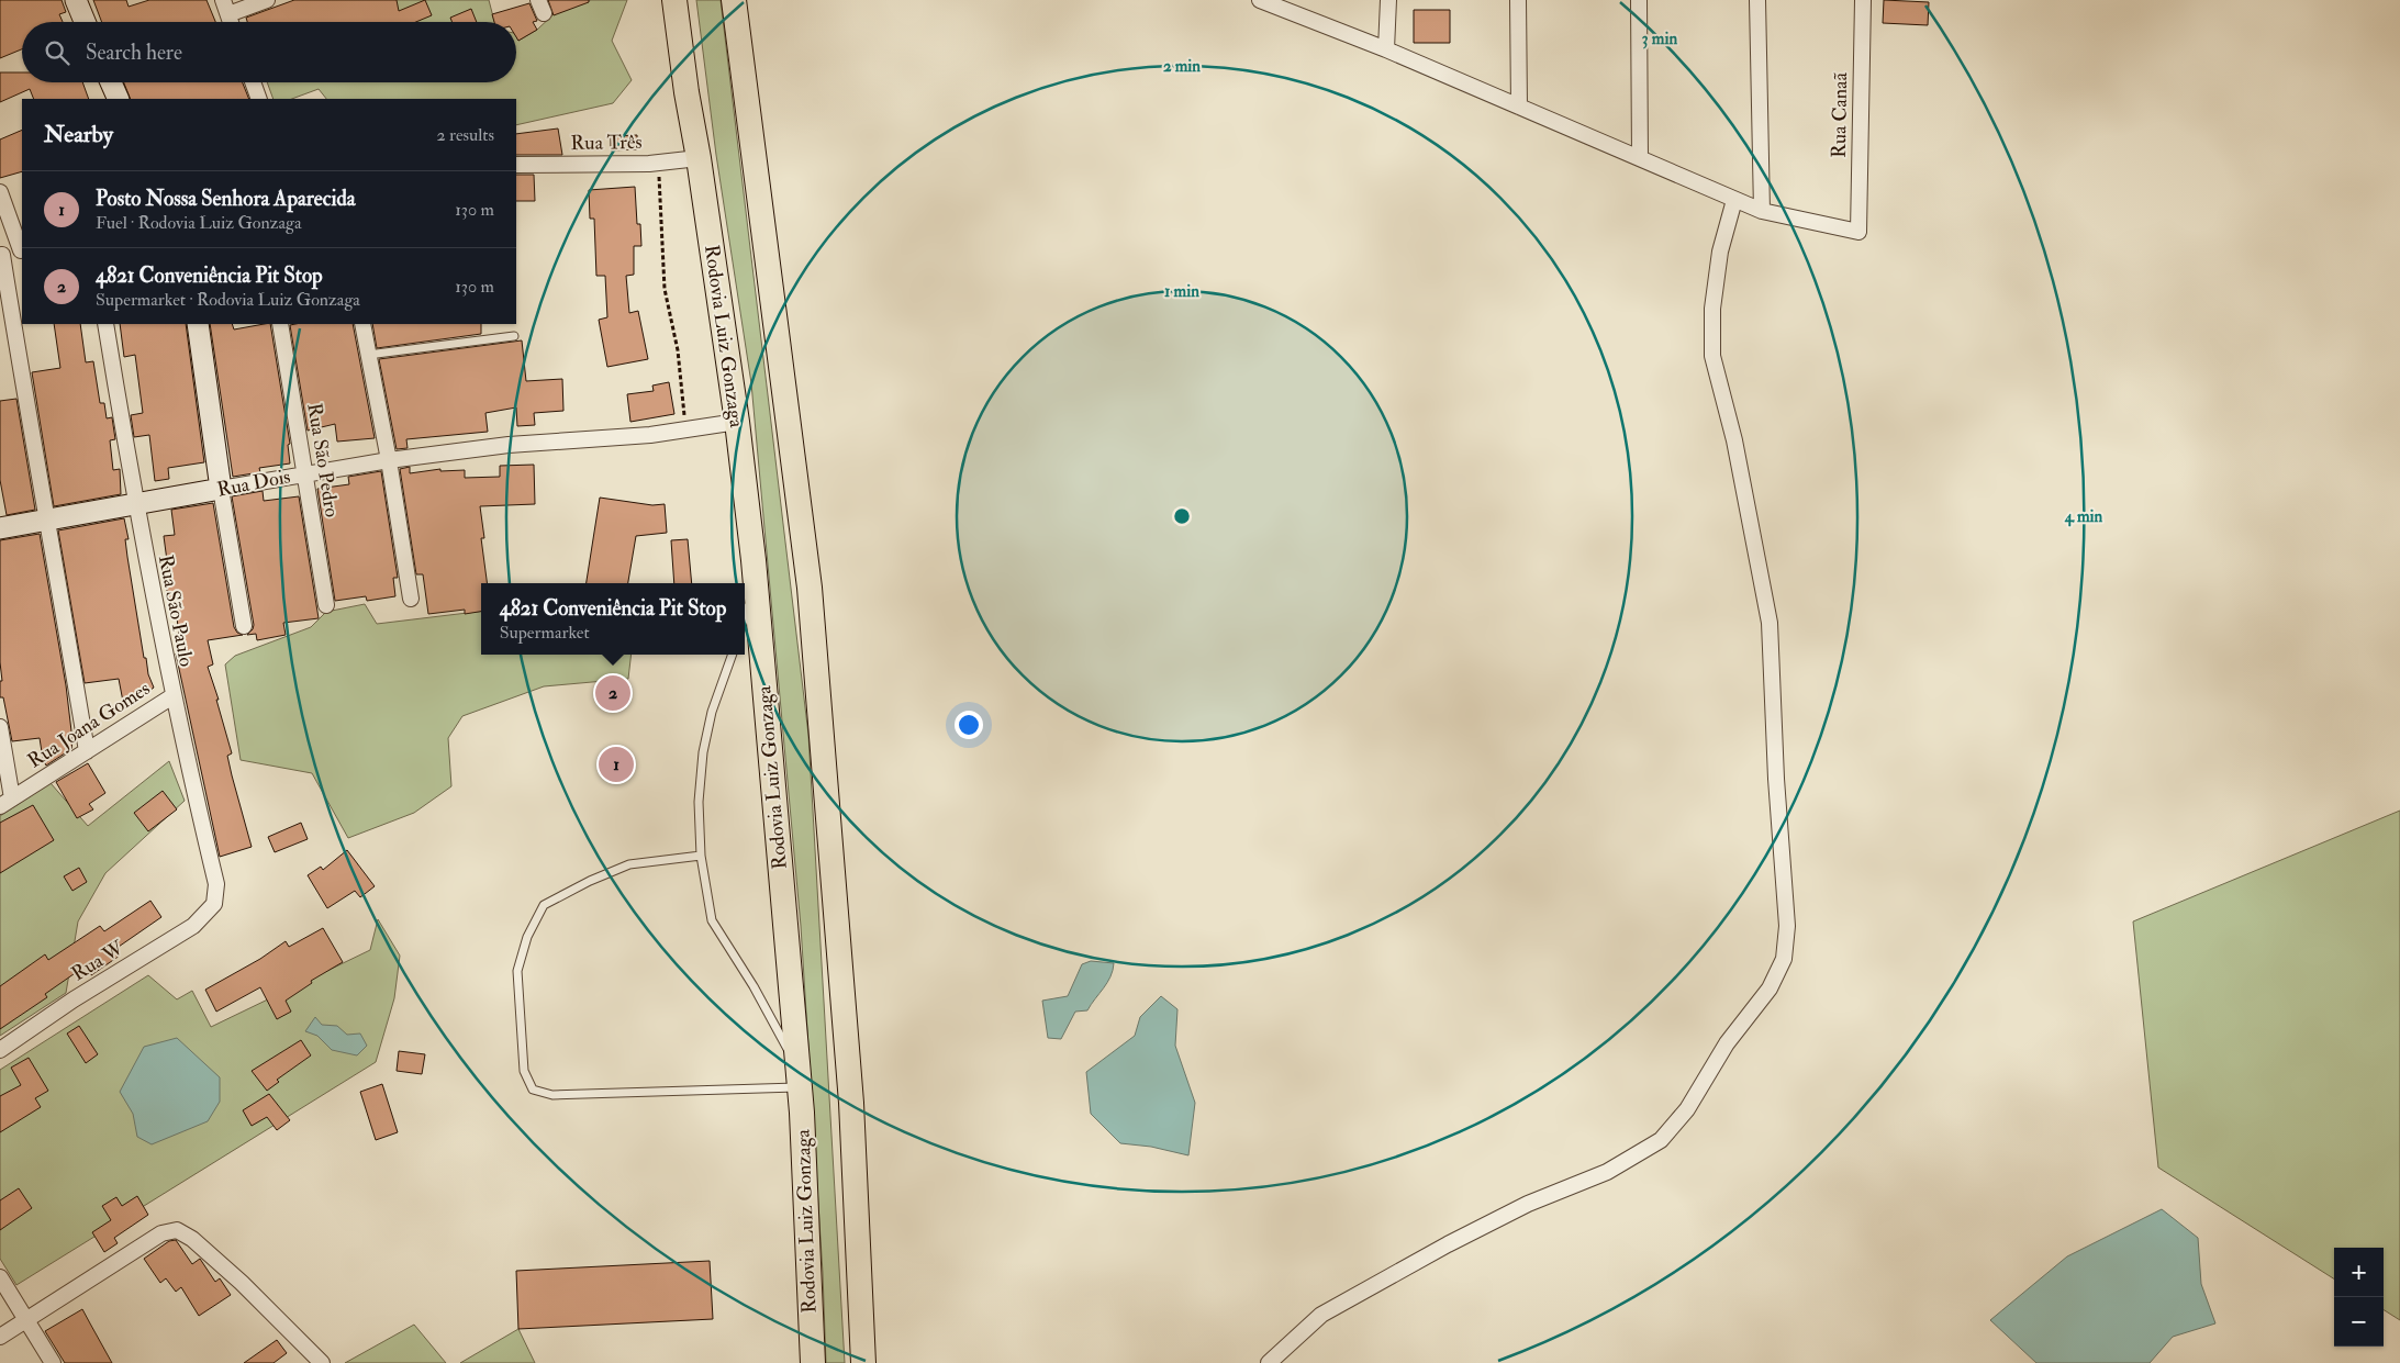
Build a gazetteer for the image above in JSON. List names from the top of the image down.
{
  "streets": {
    "highway": ["Rodovia Luiz Gonzaga"],
    "main road": ["Rua Dois"],
    "street": [
      "Rua Canaã",
      "Rua Três",
      "Rua São Pedro",
      "Rua São Paulo",
      "Rua Joana Gomes",
      "Rua W"
    ]
  },
  "crossings": [
    ["Rua Três", "Rodovia Luiz Gonzaga"],
    ["Rodovia Luiz Gonzaga", "Rua Dois"],
    ["Rua São Pedro", "Rua Dois"],
    ["Rua Dois", "Rua São Paulo"],
    ["Rua São Paulo", "Rua Joana Gomes"],
    ["Rua São Paulo", "Rua W"]
  ],
  "page": {
    "search": "Search here",
    "heading": ["Nearby", "2 results"],
    "list": [
      {
        "mark": "1",
        "name": "Posto Nossa Senhora Aparecida",
        "note": "Fuel · Rodovia Luiz Gonzaga",
        "value": "130 m"
      },
      {
        "mark": "2",
        "name": "4821 Conveniência Pit Stop",
        "note": "Supermarket · Rodovia Luiz Gonzaga",
        "value": "130 m"
      }
    ],
    "popup": ["4821 Conveniência Pit Stop", "Supermarket"],
    "pins": ["2", "1"],
    "map_buttons": ["+", "−"]
  },
  "rings": [
    "3 min",
    "2 min",
    "1 min",
    "4 min"
  ]
}
